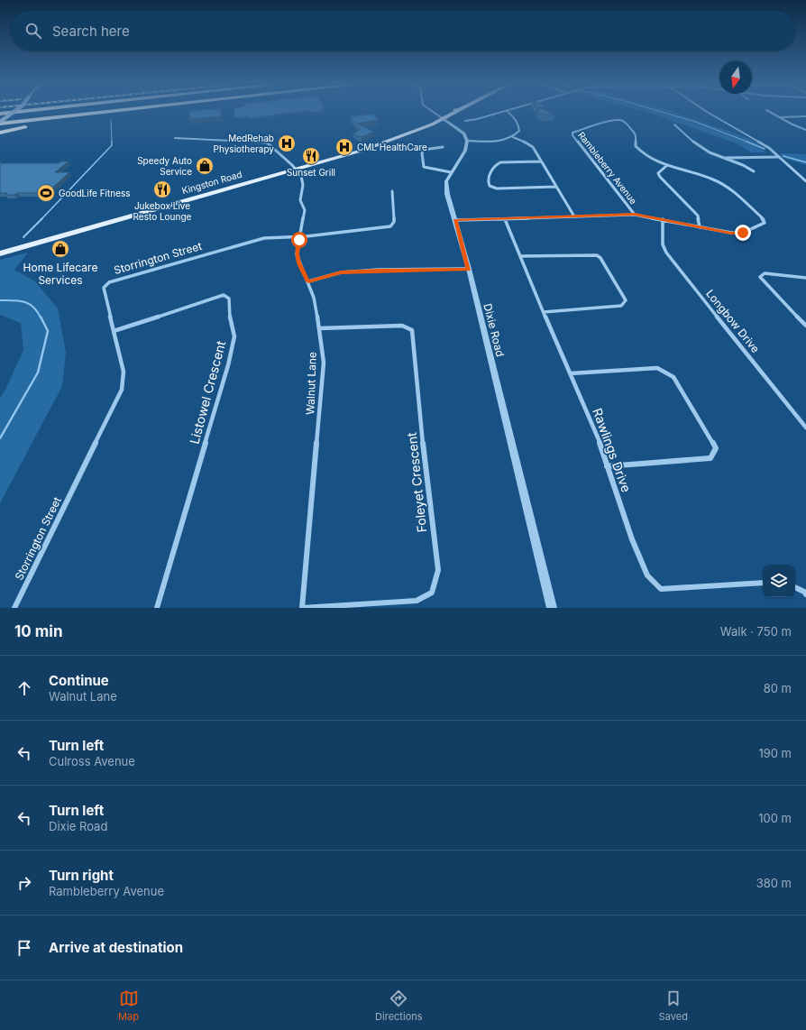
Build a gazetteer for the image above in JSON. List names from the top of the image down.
{
  "streets": {
    "main road": ["Kingston Road"],
    "street": [
      "Rambleberry Avenue",
      "Storrington Street",
      "Longbow Drive",
      "Dixie Road",
      "Walnut Lane",
      "Listowel Crescent",
      "Rawlings Drive",
      "Foleyet Crescent"
    ]
  },
  "crossings": [
    ["Rambleberry Avenue", "Longbow Drive"],
    ["Rambleberry Avenue", "Dixie Road"],
    ["Rambleberry Avenue", "Rawlings Drive"],
    ["Kingston Road", "Walnut Lane"],
    ["Storrington Street", "Walnut Lane"],
    ["Storrington Street", "Listowel Crescent"],
    ["Walnut Lane", "Foleyet Crescent"]
  ],
  "places": {
    "hospital": ["MedRehab Physiotherapy", "CML HealthCare"],
    "restaurant": ["Sunset Grill", "Jukebox Live Resto Lounge"],
    "shop": ["Speedy Auto Service", "Home Lifecare Services"],
    "sports": ["GoodLife Fitness"]
  },
  "north": "bottom",
  "page": {
    "search": "Search here",
    "heading": ["10 min", "Walk · 750 m"],
    "list": [
      ["Continue", "Walnut Lane", "80 m"],
      ["Turn left", "Culross Avenue", "190 m"],
      ["Turn left", "Dixie Road", "100 m"],
      ["Turn right", "Rambleberry Avenue", "380 m"],
      "Arrive at destination"
    ],
    "nav": ["Map", "Directions", "Saved"]
  }
}
